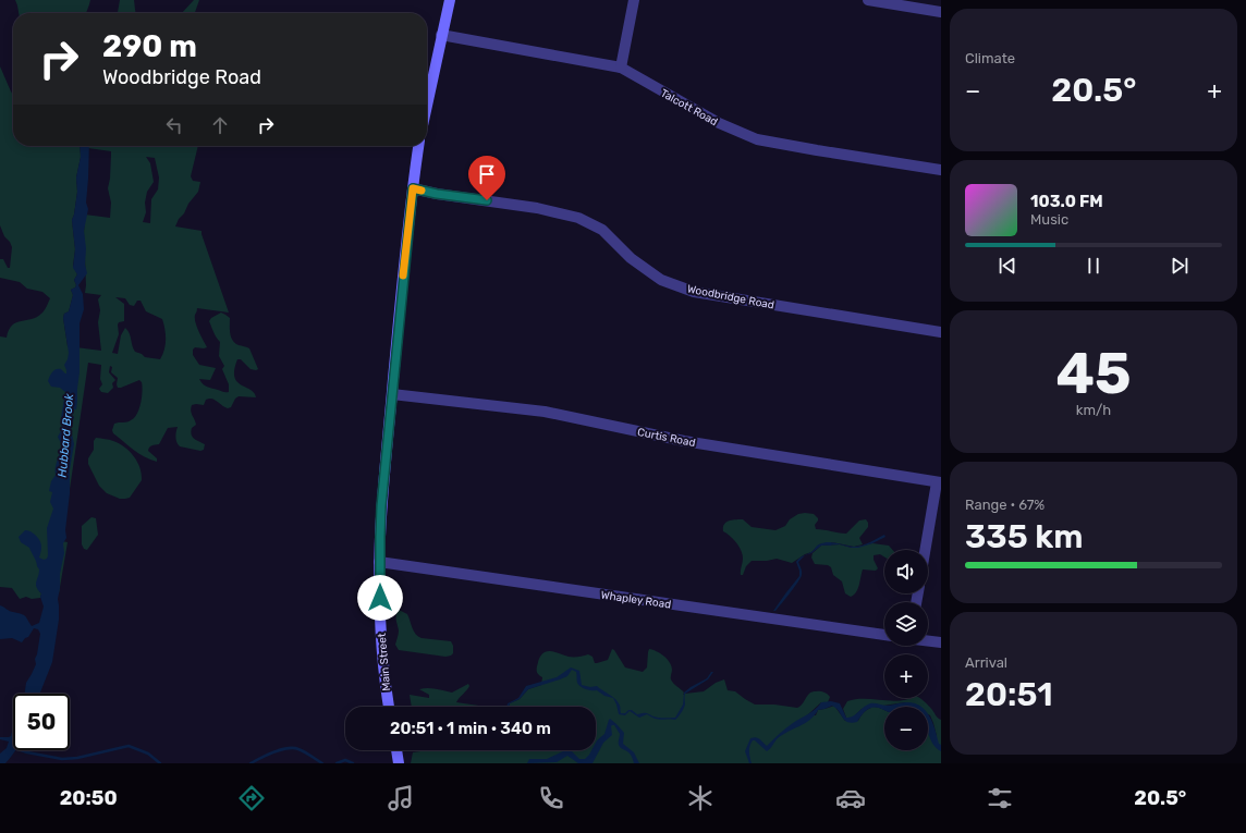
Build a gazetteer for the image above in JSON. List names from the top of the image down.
{
  "streets": {
    "main road": ["Main Street"],
    "street": [
      "Talcott Road",
      "Woodbridge Road",
      "Curtis Road",
      "Whapley Road"
    ]
  },
  "crossings": [
    ["Woodbridge Road", "Main Street"],
    ["Curtis Road", "Main Street"],
    ["Whapley Road", "Main Street"]
  ],
  "water": ["Hubbard Brook"],
  "page": {
    "tile": [
      "Climate",
      ["45", "km/h"],
      ["Range · 67%", "335 km"],
      ["Arrival", "20:51"]
    ],
    "turn": ["290 m", "Woodbridge Road"],
    "heat": ["−", "20.5°", "+"],
    "song": ["103.0 FM", "Music"],
    "map_buttons": ["+", "−"],
    "limit": "50",
    "trip": "20:51 · 1 min · 340 m",
    "tabs": ["20:50", "20.5°"]
  }
}
